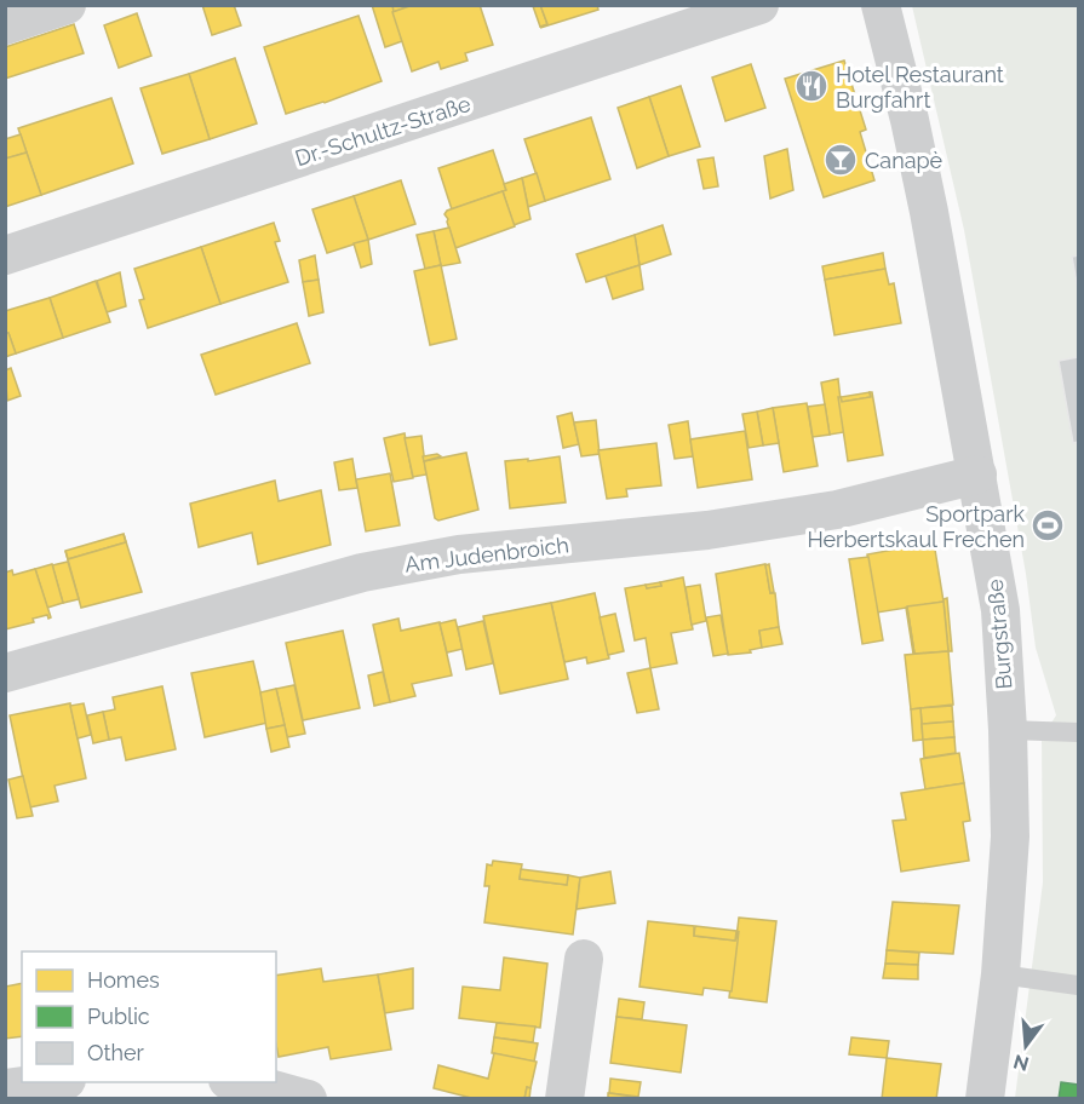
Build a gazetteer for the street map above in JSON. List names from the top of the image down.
{
  "streets": {
    "street": ["Dr.-Schultz-Straße", "Am Judenbroich", "Burgstraße"]
  },
  "crossings": [
    ["Am Judenbroich", "Burgstraße"]
  ],
  "places": {
    "restaurant": ["Hotel Restaurant Burgfahrt"],
    "bar": ["Canapè"],
    "sports": ["Sportpark Herbertskaul Frechen"]
  },
  "legend": ["Homes", "Public", "Other"],
  "north": "bottom"
}
